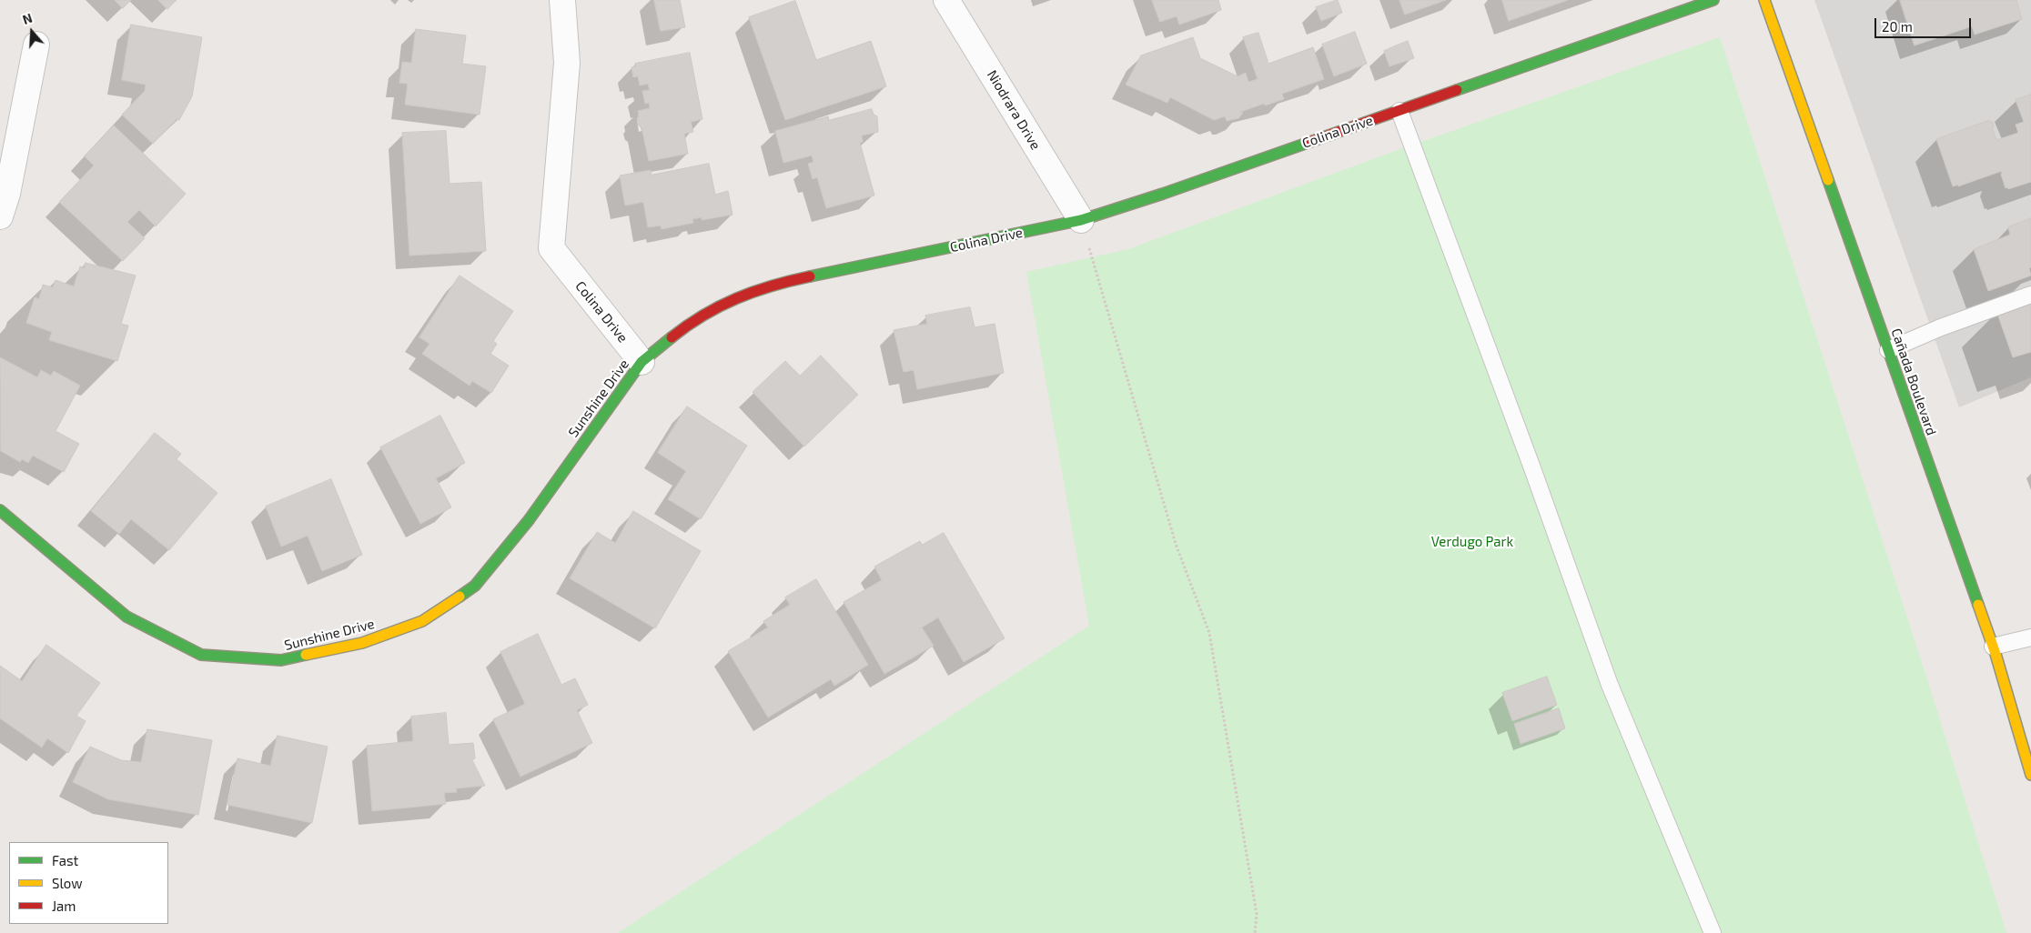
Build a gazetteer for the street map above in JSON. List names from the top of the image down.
{
  "streets": {
    "street": [
      "Niodrara Drive",
      "Colina Drive",
      "Cañada Boulevard",
      "Sunshine Drive"
    ]
  },
  "crossings": [
    ["Niodrara Drive", "Colina Drive"],
    ["Colina Drive", "Sunshine Drive"]
  ],
  "parks": ["Verdugo Park"],
  "legend": ["Fast", "Slow", "Jam"],
  "scale_bar": "20 m",
  "north": "top"
}
